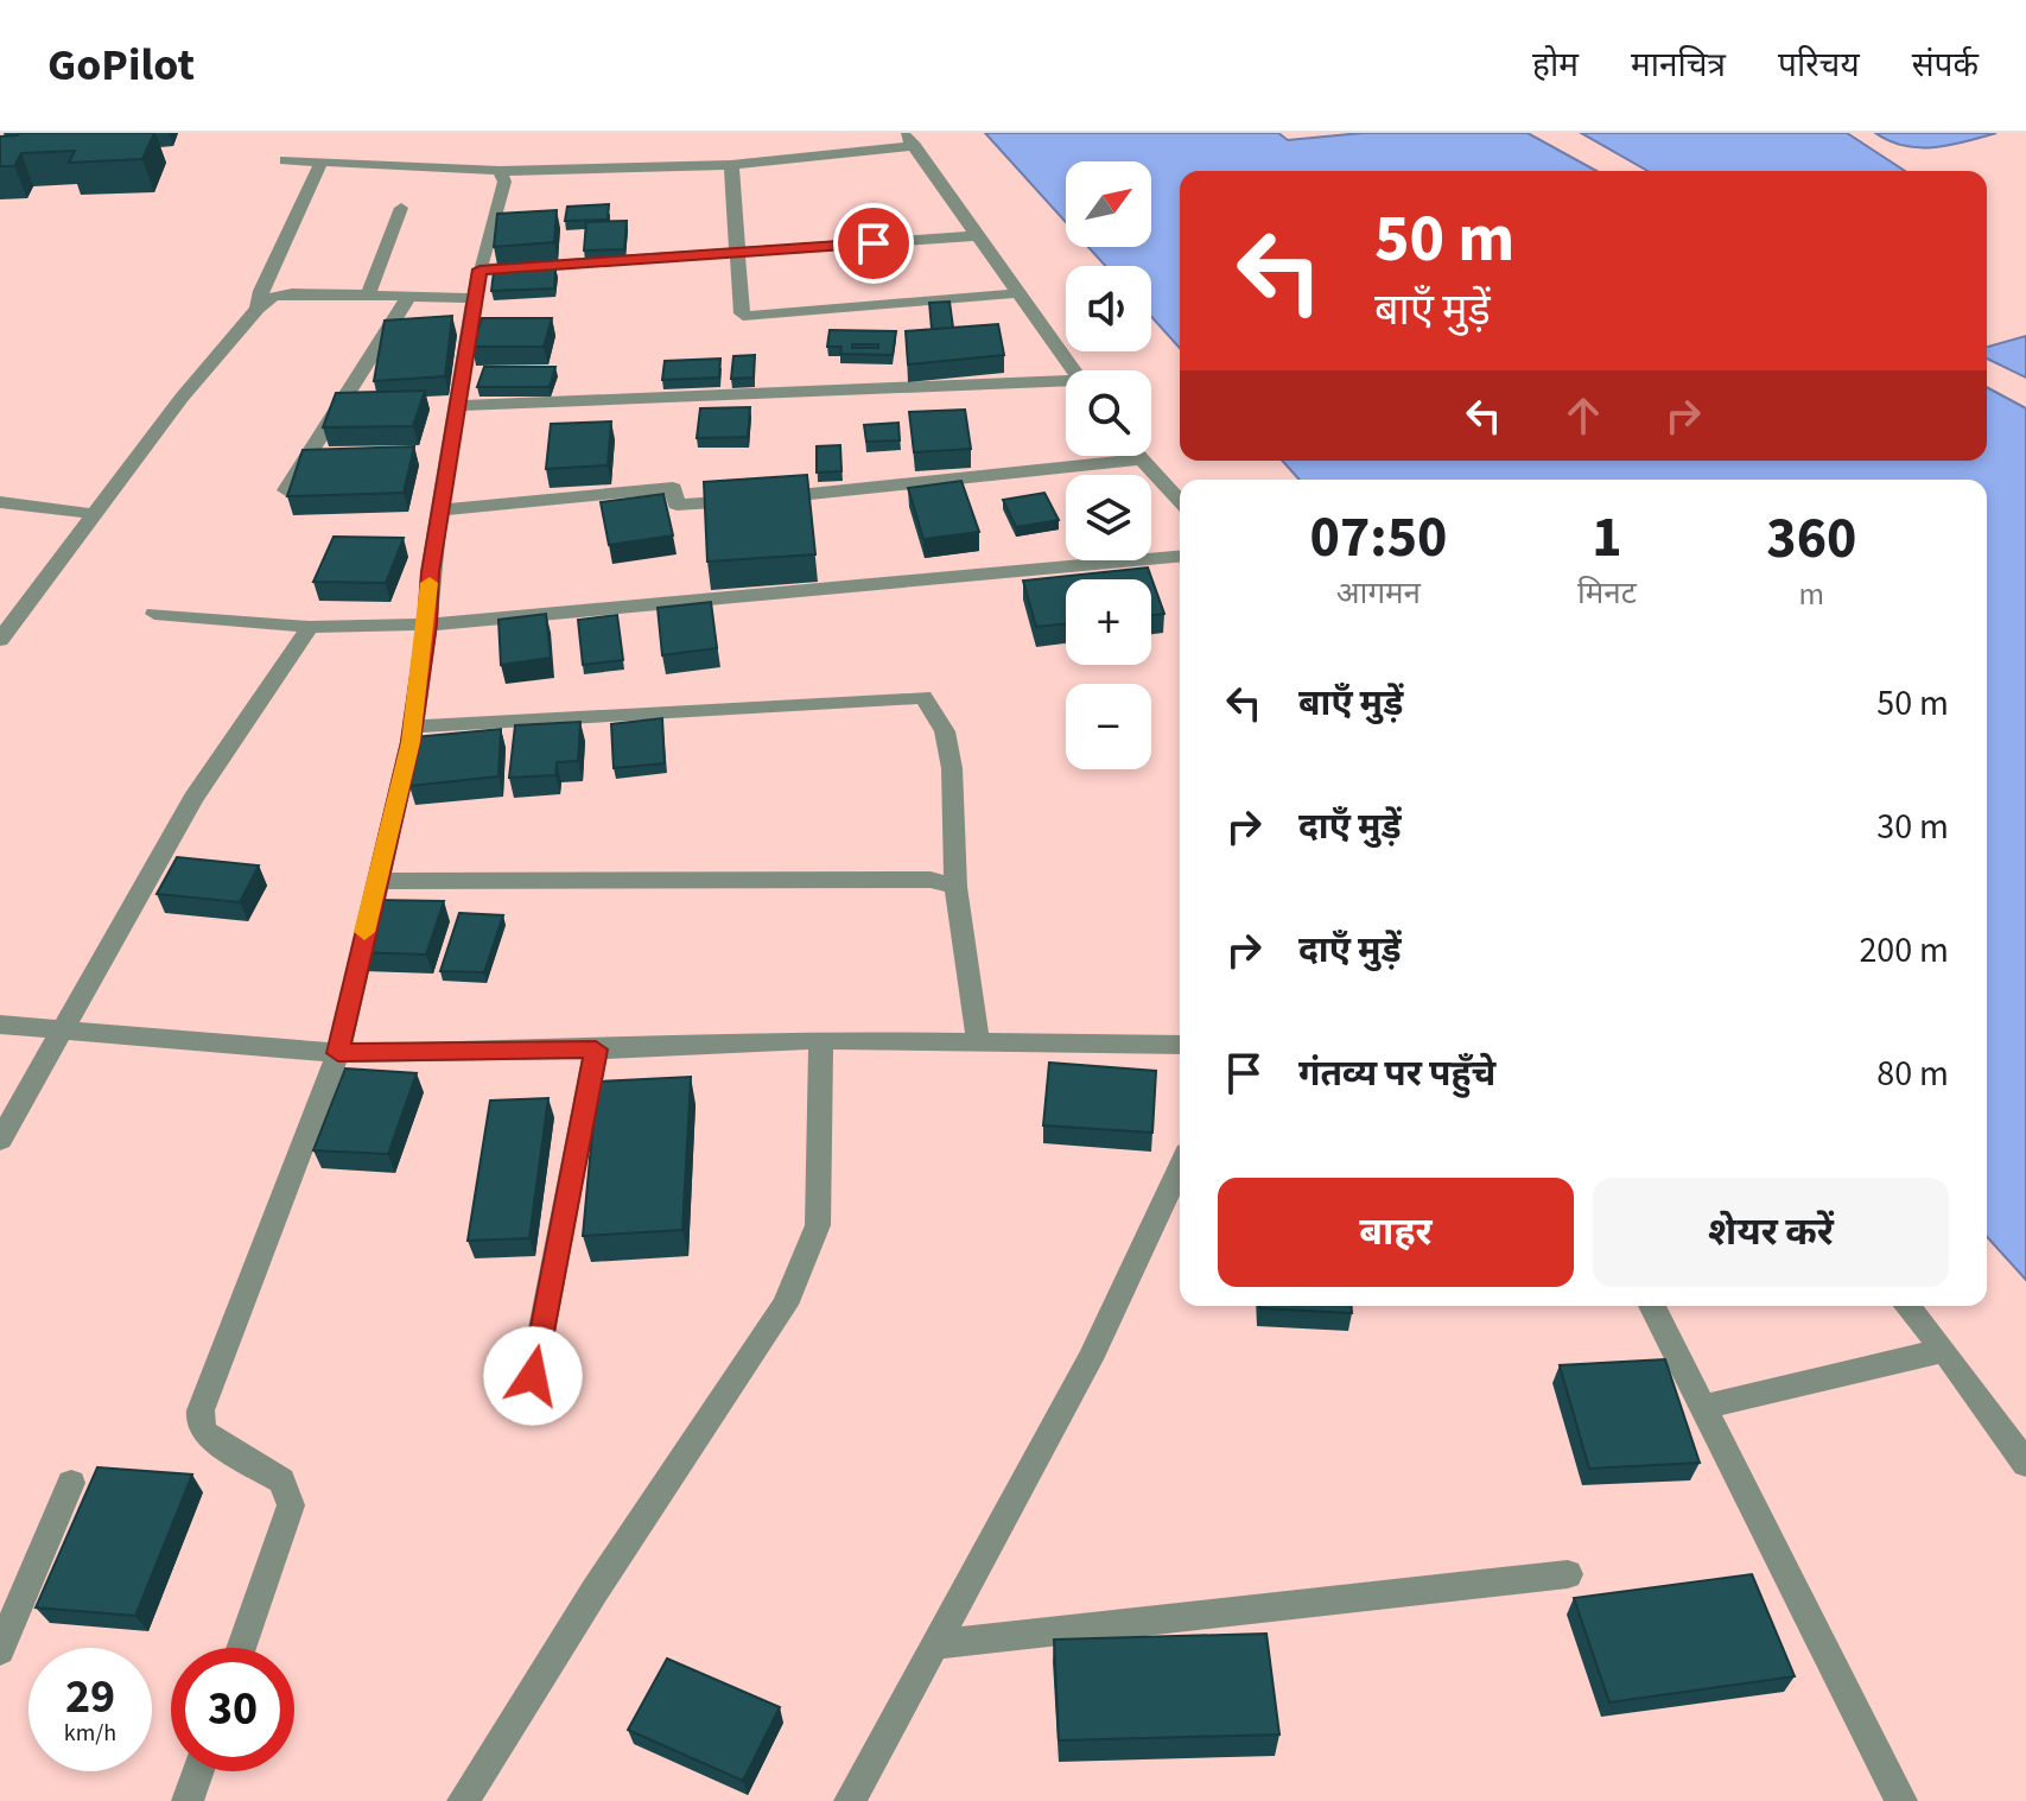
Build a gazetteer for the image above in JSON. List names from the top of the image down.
{
  "north": "top right",
  "page": {
    "header": "GoPilot",
    "nav": [
      "होम",
      "मानचित्र",
      "परिचय",
      "संपर्क"
    ],
    "map_buttons": ["+", "−"],
    "turn": ["50 m", "बाएँ मुड़ें"],
    "eta": [
      "07:50",
      "आगमन",
      "1",
      "मिनट",
      "360",
      "m"
    ],
    "list": [
      {
        "name": "बाएँ मुड़ें",
        "value": "50 m"
      },
      {
        "name": "दाएँ मुड़ें",
        "value": "30 m"
      },
      {
        "name": "दाएँ मुड़ें",
        "value": "200 m"
      },
      {
        "name": "गंतव्य पर पहुँचे",
        "value": "80 m"
      }
    ],
    "buttons": ["बाहर", "शेयर करें"],
    "speed": "29 km/h",
    "limit": "30"
  }
}
